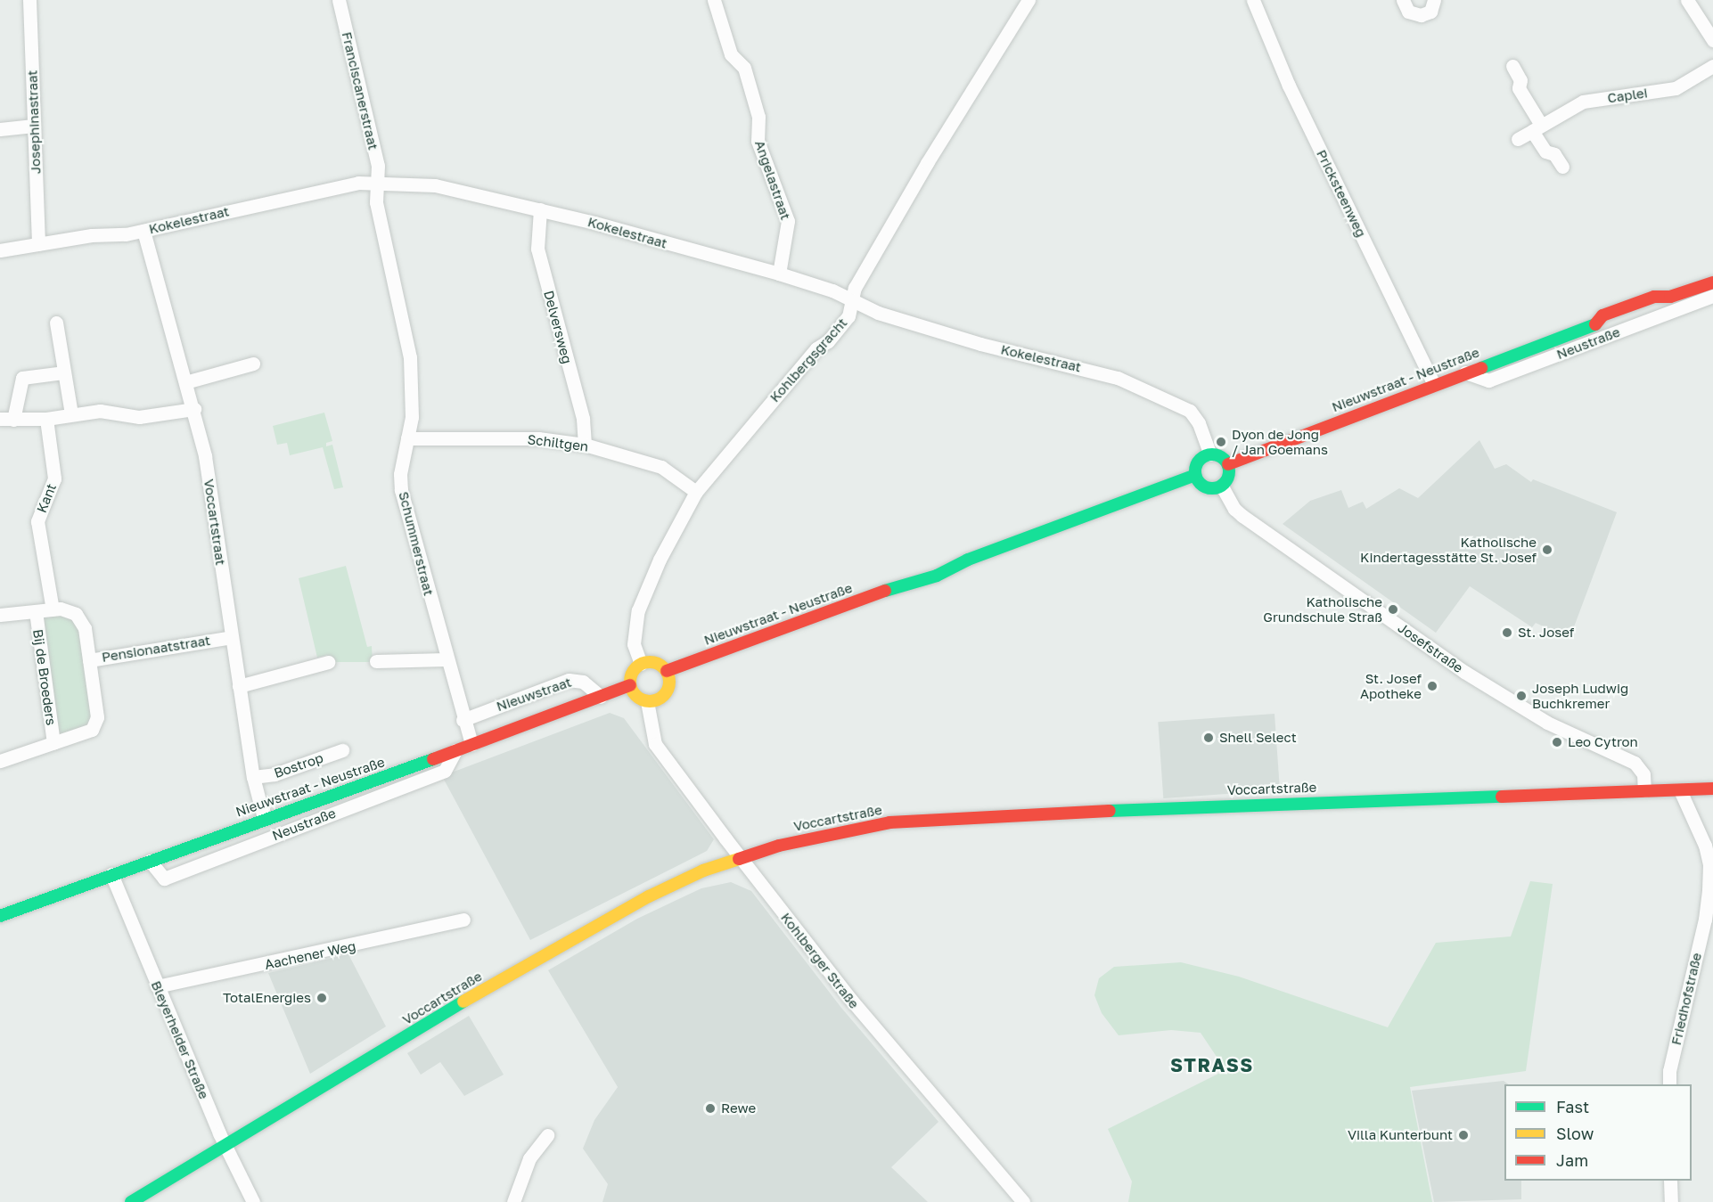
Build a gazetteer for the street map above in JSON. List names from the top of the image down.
{
  "streets": {
    "street": [
      "Franciscanerstraat",
      "Caplei",
      "Josephinastraat",
      "Angelastraat",
      "Pricksteenweg",
      "Kokelestraat",
      "Delversweg",
      "Neustraße",
      "Kohlbergsgracht",
      "Nieuwstraat - Neustraße",
      "Schiltgen",
      "Kant",
      "Voccartstraat",
      "Schummerstraat",
      "Josefstraße",
      "Pensionaatstraat",
      "Bij de Broeders",
      "Nieuwstraat",
      "Bostrop",
      "Voccartstraße",
      "Aachener Weg",
      "Kohlberger Straße",
      "Friedhofstraße",
      "Bleyerheider Straße"
    ]
  },
  "crossings": [
    ["Franciscanerstraat", "Kokelestraat"],
    ["Franciscanerstraat", "Schummerstraat"],
    ["Josephinastraat", "Kokelestraat"],
    ["Angelastraat", "Kokelestraat"],
    ["Pricksteenweg", "Nieuwstraat - Neustraße"],
    ["Kokelestraat", "Delversweg"],
    ["Kokelestraat", "Kohlbergsgracht"],
    ["Kokelestraat", "Nieuwstraat - Neustraße"],
    ["Kokelestraat", "Voccartstraat"],
    ["Kokelestraat", "Schummerstraat"],
    ["Kokelestraat", "Josefstraße"],
    ["Delversweg", "Schiltgen"],
    ["Neustraße", "Nieuwstraat - Neustraße"],
    ["Kohlbergsgracht", "Nieuwstraat - Neustraße"],
    ["Kohlbergsgracht", "Schiltgen"],
    ["Kohlbergsgracht", "Kohlberger Straße"],
    ["Nieuwstraat - Neustraße", "Voccartstraat"],
    ["Nieuwstraat - Neustraße", "Schummerstraat"],
    ["Nieuwstraat - Neustraße", "Josefstraße"],
    ["Nieuwstraat - Neustraße", "Nieuwstraat"],
    ["Nieuwstraat - Neustraße", "Kohlberger Straße"],
    ["Nieuwstraat - Neustraße", "Bleyerheider Straße"],
    ["Schiltgen", "Schummerstraat"],
    ["Kant", "Bij de Broeders"],
    ["Voccartstraat", "Pensionaatstraat"],
    ["Voccartstraat", "Bostrop"],
    ["Schummerstraat", "Nieuwstraat"],
    ["Josefstraße", "Voccartstraße"],
    ["Pensionaatstraat", "Bij de Broeders"],
    ["Voccartstraße", "Kohlberger Straße"],
    ["Voccartstraße", "Friedhofstraße"],
    ["Voccartstraße", "Bleyerheider Straße"],
    ["Aachener Weg", "Bleyerheider Straße"]
  ],
  "districts": ["STRASS"],
  "places": [
    "Dyon de Jong / Jan Goemans",
    "Katholische Kindertagesstätte St. Josef",
    "Katholische Grundschule Straß",
    "St. Josef",
    "St. Josef Apotheke",
    "Joseph Ludwig Buchkremer",
    "Shell Select",
    "Leo Cytron",
    "TotalEnergies",
    "Rewe",
    "Villa Kunterbunt"
  ],
  "legend": ["Fast", "Slow", "Jam"]
}
